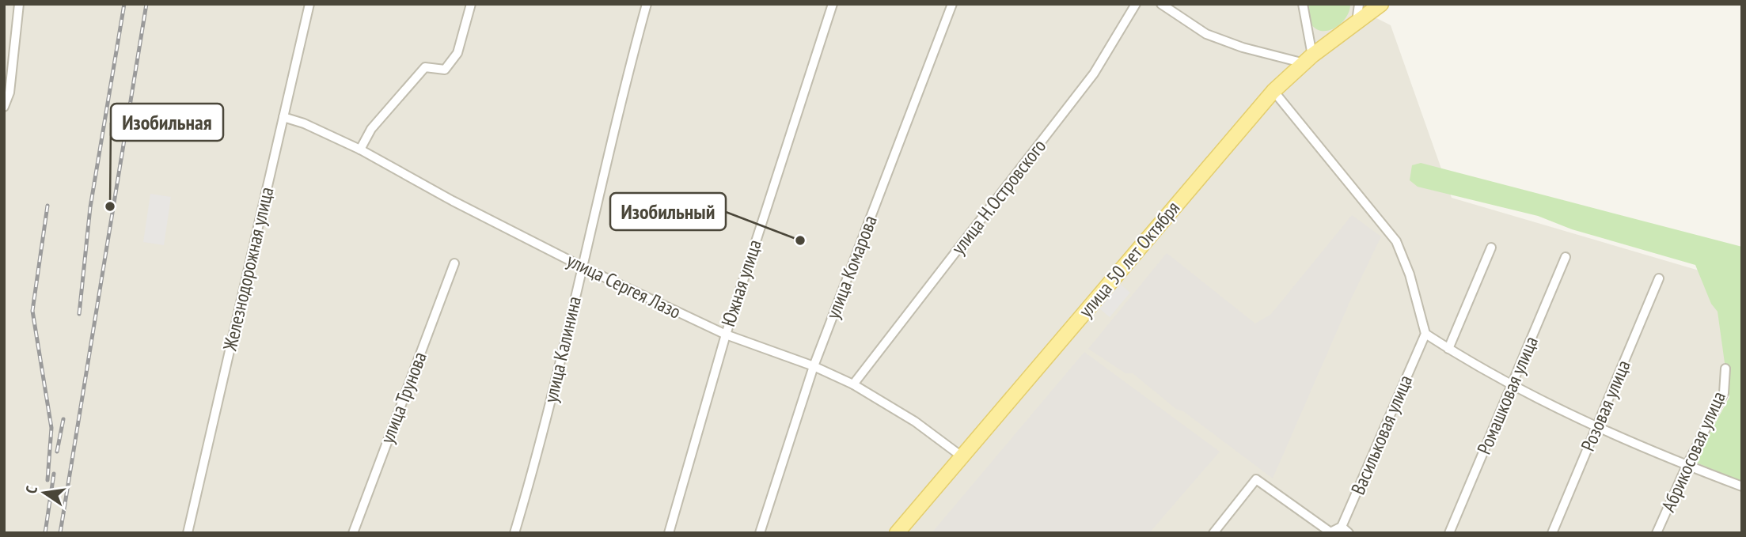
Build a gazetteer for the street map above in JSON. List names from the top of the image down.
{
  "streets": {
    "main road": ["улица 50 лет Октября"],
    "street": [
      "улица Н.Островского",
      "улица Комарова",
      "Железнодорожная улица",
      "Южная улица",
      "улица Сергея Лазо",
      "улица Калинина",
      "Ромашковая улица",
      "улица Трунова",
      "Розовая улица",
      "Васильковая улица",
      "Абрикосовая улица"
    ]
  },
  "crossings": [
    ["улица Н.Островского", "улица Сергея Лазо"],
    ["улица 50 лет Октября", "улица Сергея Лазо"],
    ["улица Комарова", "улица Сергея Лазо"],
    ["Железнодорожная улица", "улица Сергея Лазо"],
    ["Южная улица", "улица Сергея Лазо"],
    ["улица Сергея Лазо", "улица Калинина"]
  ],
  "places": ["Изобильная", "Изобильный"],
  "north": "left"
}
